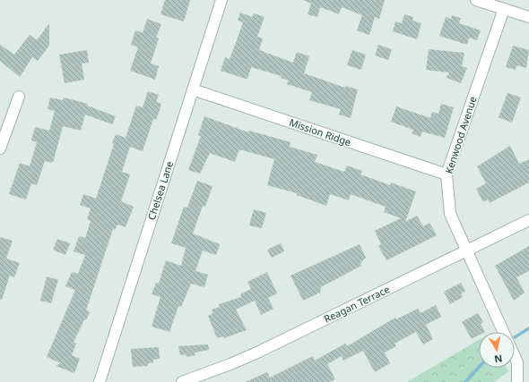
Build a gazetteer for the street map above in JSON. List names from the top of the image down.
{
  "streets": {
    "street": [
      "Mission Ridge",
      "Kenwood Avenue",
      "Chelsea Lane",
      "Reagan Terrace"
    ]
  },
  "crossings": [
    ["Mission Ridge", "Kenwood Avenue"],
    ["Mission Ridge", "Chelsea Lane"],
    ["Kenwood Avenue", "Reagan Terrace"]
  ],
  "north": "bottom"
}
